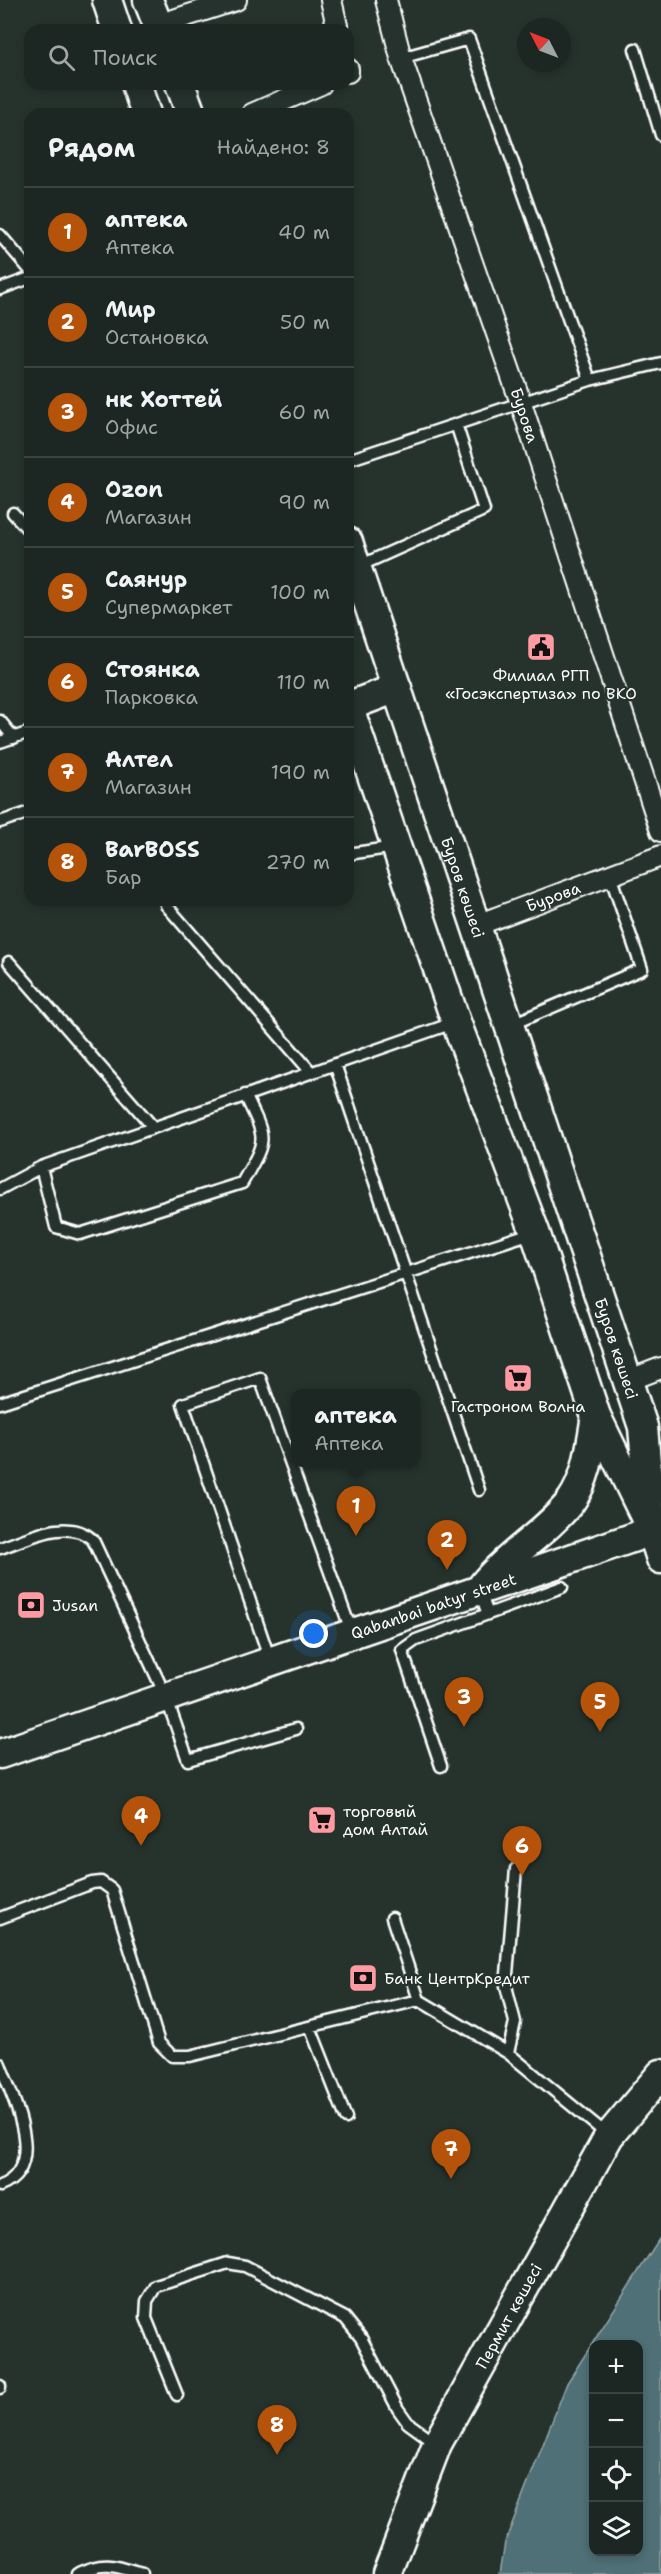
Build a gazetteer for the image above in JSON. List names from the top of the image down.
{
  "streets": {
    "main road": ["Буров көшесі", "Qabanbai batyr street", "Пермит көшесі"],
    "street": ["Бурова"]
  },
  "crossings": [
    ["Бурова", "Буров көшесі"],
    ["Буров көшесі", "Qabanbai batyr street"]
  ],
  "places": {
    "public building": ["Филиал РГП «Госэкспертиза» по ВКО"],
    "supermarket": ["Гастроном Волна", "торговый дом Алтай"],
    "bank": ["Jusan", "Банк ЦентрКредит"]
  },
  "north": "top left",
  "page": {
    "search": "Поиск",
    "heading": ["Рядом", "Найдено: 8"],
    "list": [
      {
        "mark": "1",
        "name": "аптека",
        "note": "Аптека",
        "value": "40 m"
      },
      {
        "mark": "2",
        "name": "Мир",
        "note": "Остановка",
        "value": "50 m"
      },
      {
        "mark": "3",
        "name": "нк Хоттей",
        "note": "Офис",
        "value": "60 m"
      },
      {
        "mark": "4",
        "name": "Ozon",
        "note": "Магазин",
        "value": "90 m"
      },
      {
        "mark": "5",
        "name": "Саянур",
        "note": "Супермаркет",
        "value": "100 m"
      },
      {
        "mark": "6",
        "name": "Стоянка",
        "note": "Парковка",
        "value": "110 m"
      },
      {
        "mark": "7",
        "name": "Алтел",
        "note": "Магазин",
        "value": "190 m"
      },
      {
        "mark": "8",
        "name": "BarBOSS",
        "note": "Бар",
        "value": "270 m"
      }
    ],
    "popup": ["аптека", "Аптека"],
    "pins": [
      "1",
      "2",
      "3",
      "5",
      "4",
      "6",
      "7",
      "8"
    ],
    "map_buttons": ["+", "−"]
  }
}
